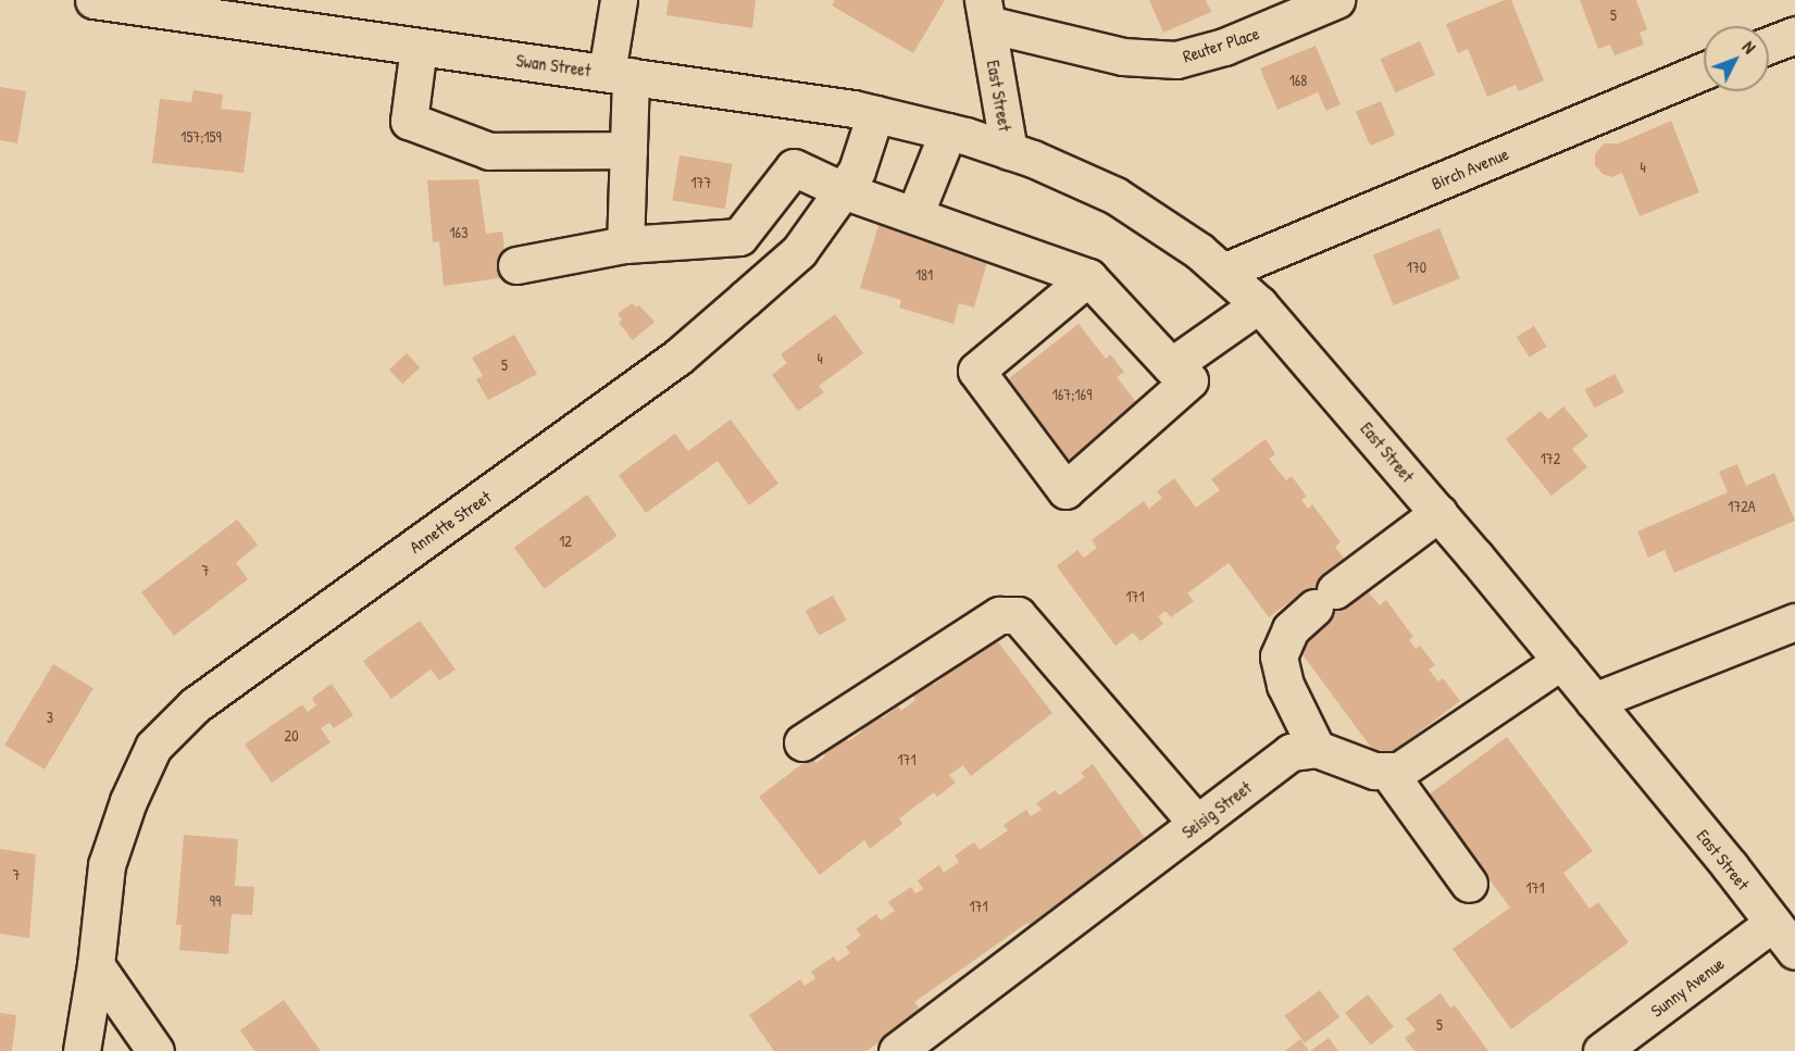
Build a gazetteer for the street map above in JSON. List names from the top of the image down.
{
  "streets": {
    "street": [
      "Reuter Place",
      "Swan Street",
      "East Street",
      "Birch Avenue",
      "Annette Street",
      "Seisig Street",
      "Sunny Avenue"
    ]
  },
  "crossings": [
    ["Reuter Place", "East Street"],
    ["Swan Street", "East Street"],
    ["Swan Street", "Annette Street"],
    ["East Street", "Birch Avenue"],
    ["East Street", "Sunny Avenue"]
  ],
  "house_numbers": [
    "5",
    "168",
    "157;159",
    "4",
    "177",
    "163",
    "170",
    "181",
    "4",
    "5",
    "167;169",
    "172",
    "172A",
    "12",
    "7",
    "171",
    "3",
    "20",
    "171",
    "7",
    "171",
    "99",
    "171",
    "5"
  ],
  "north": "top right"
}
